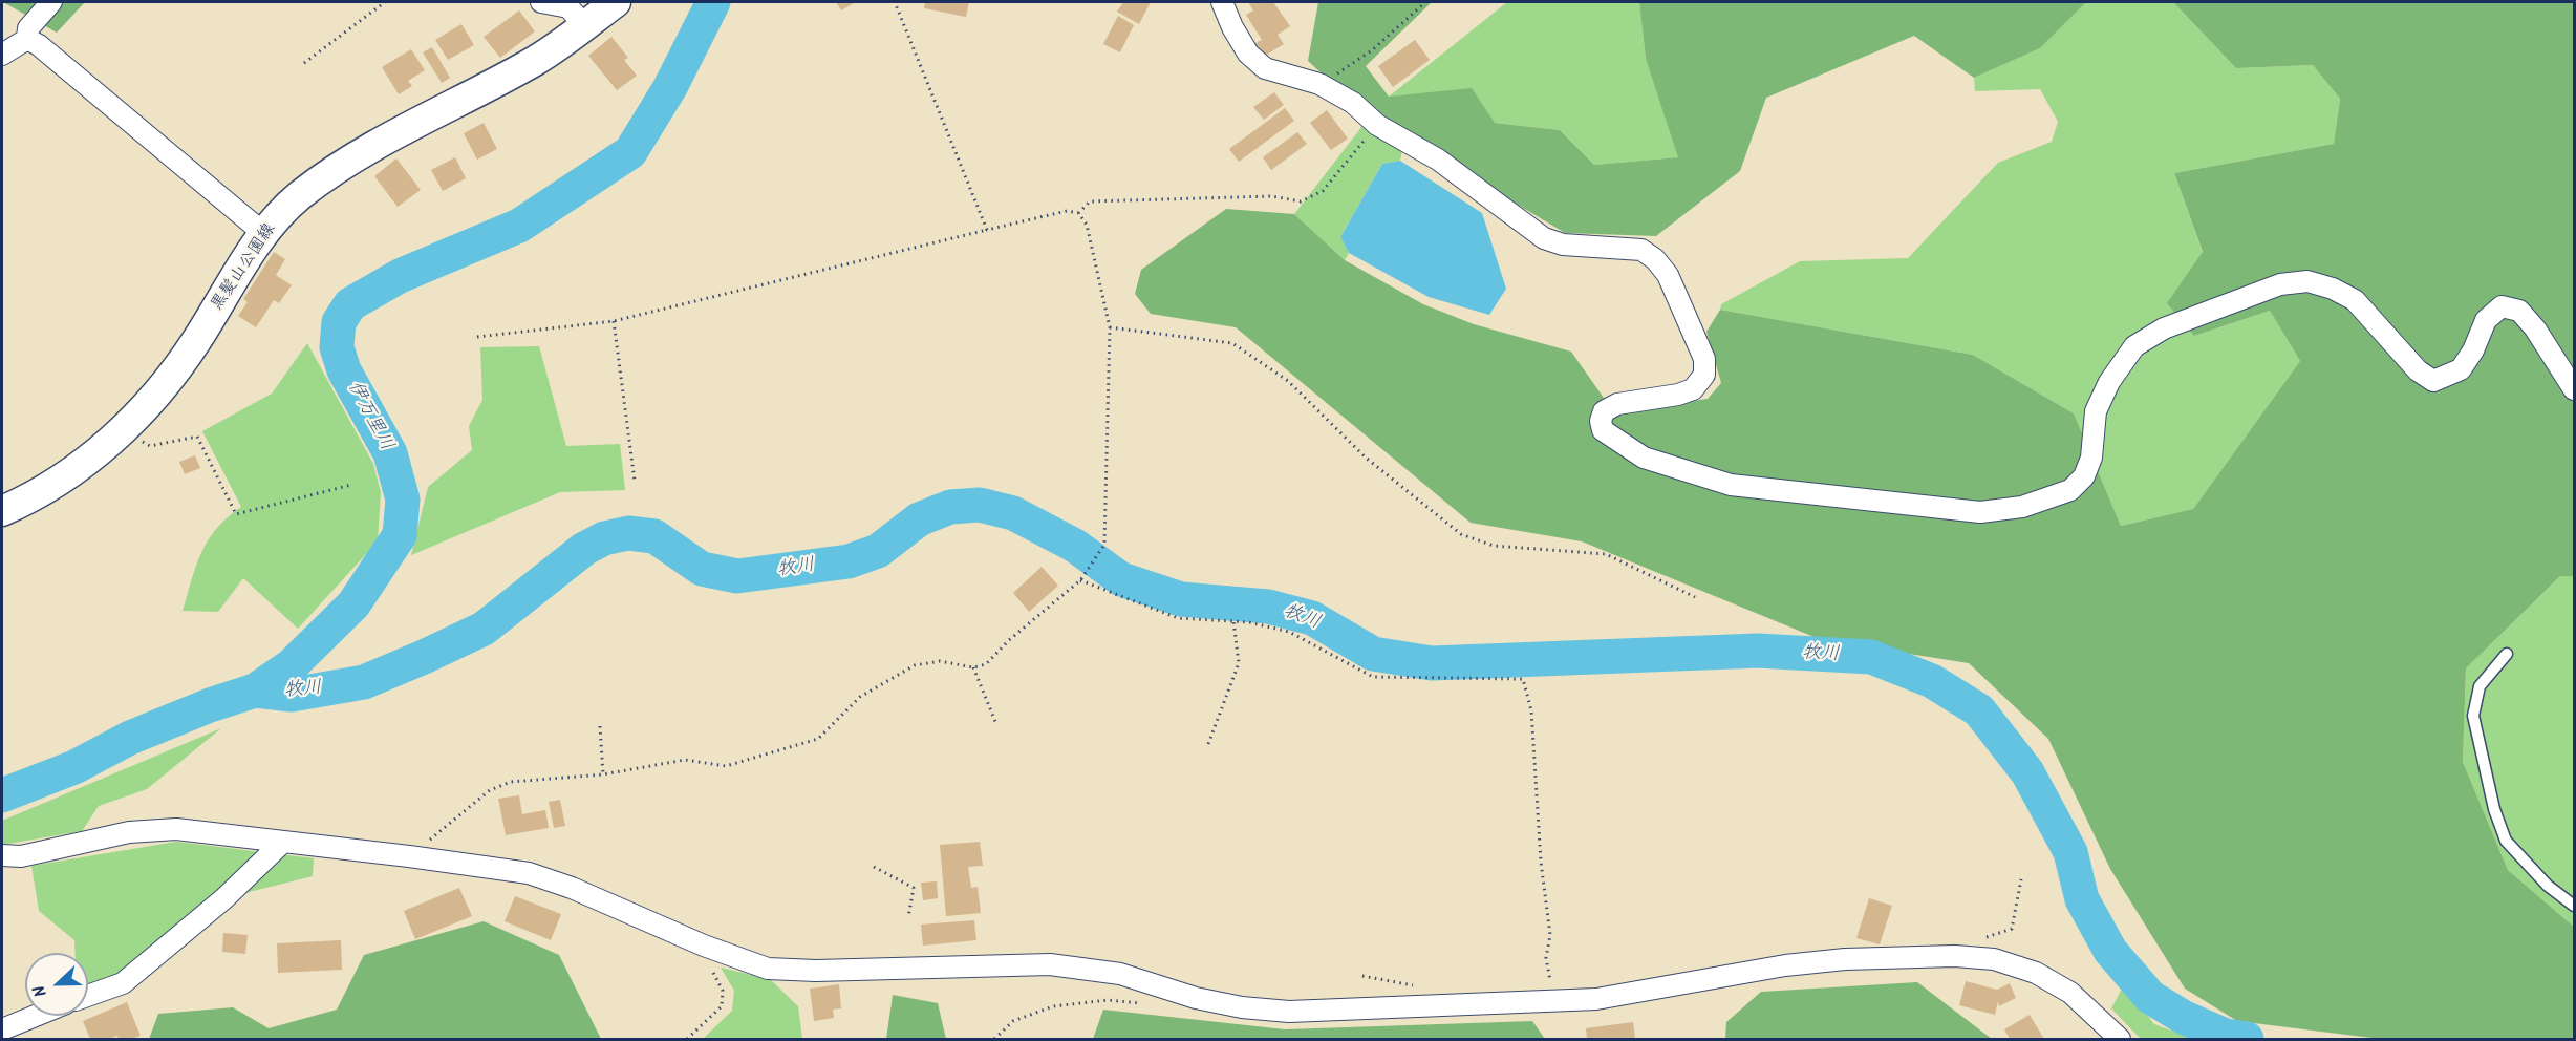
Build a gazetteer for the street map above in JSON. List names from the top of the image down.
{
  "streets": {
    "main road": ["黒髪山公園線"]
  },
  "water": ["伊万里川", "牧川"],
  "north": "left"
}
